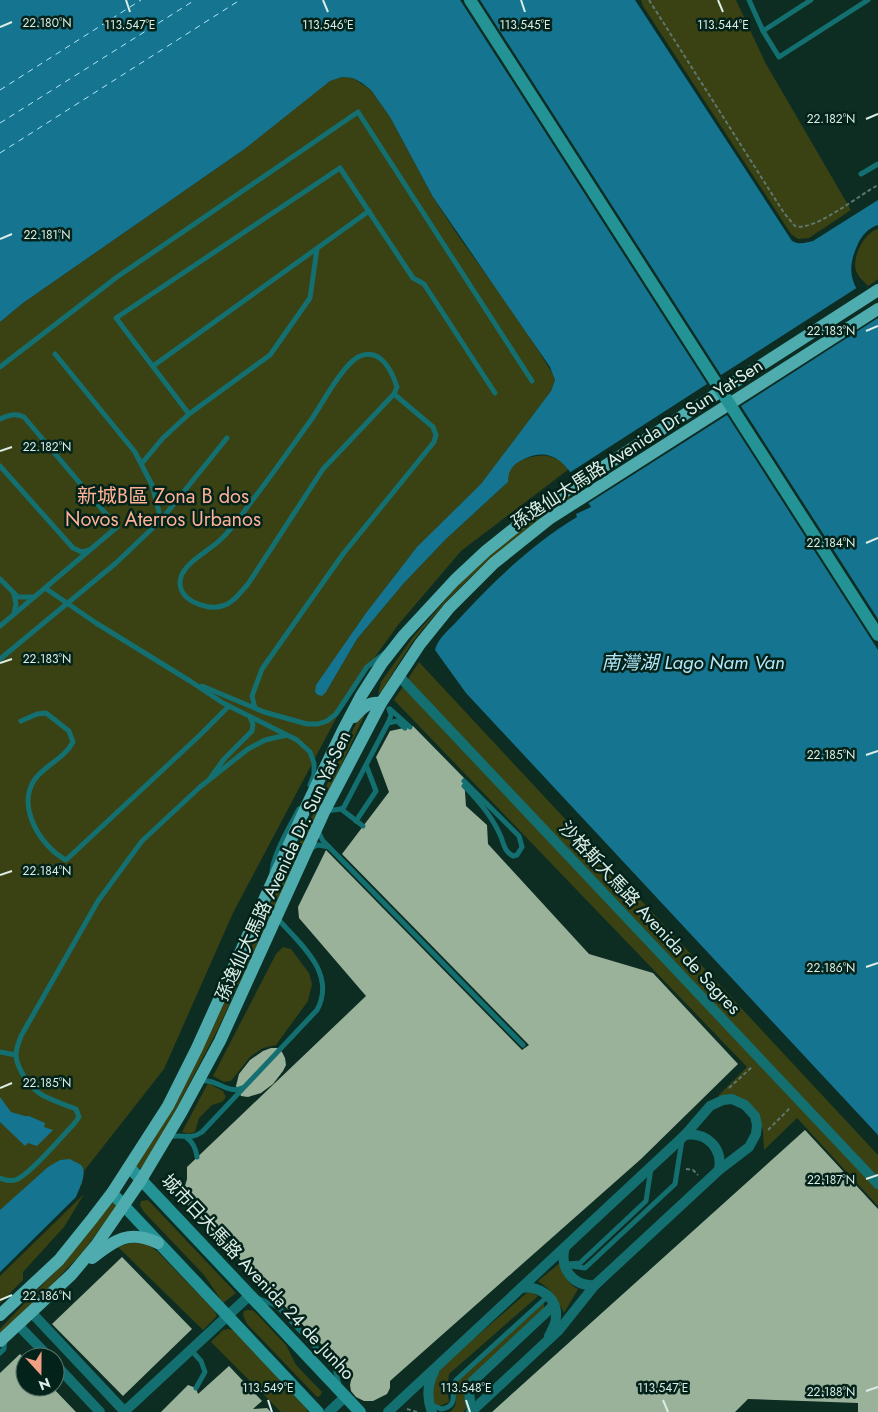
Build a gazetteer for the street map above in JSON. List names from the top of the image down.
{
  "streets": {
    "main road": ["孫逸仙大馬路 Avenida Dr. Sun Yat-Sen", "城市日大馬路 Avenida 24 de Junho"],
    "street": ["沙格斯大馬路 Avenida de Sagres"]
  },
  "crossings": [
    ["孫逸仙大馬路 Avenida Dr. Sun Yat-Sen", "沙格斯大馬路 Avenida de Sagres"],
    ["孫逸仙大馬路 Avenida Dr. Sun Yat-Sen", "城市日大馬路 Avenida 24 de Junho"]
  ],
  "districts": ["新城B區 Zona B dos Novos Aterros Urbanos"],
  "water": ["南灣湖 Lago Nam Van"],
  "north": "bottom",
  "coordinates": [
    "22.180°N",
    "113.547°E",
    "113.546°E",
    "113.545°E",
    "113.544°E",
    "22.182°N",
    "22.181°N",
    "22.183°N",
    "22.184°N",
    "22.185°N",
    "22.186°N",
    "22.187°N",
    "113.549°E",
    "113.548°E",
    "22.188°N"
  ]
}
